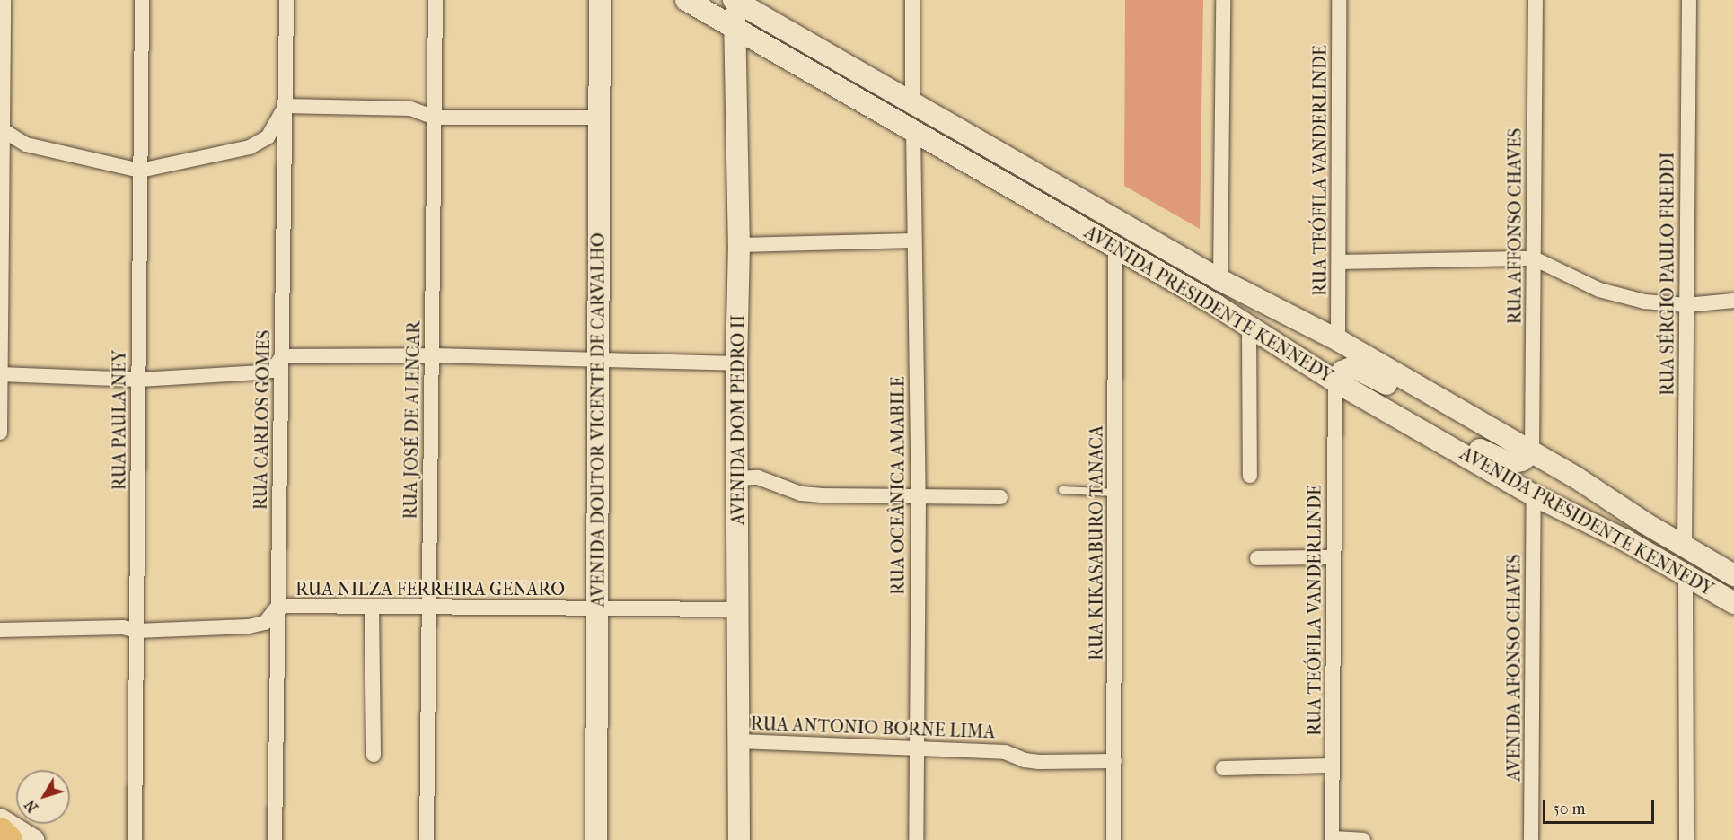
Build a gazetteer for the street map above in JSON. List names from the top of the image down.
{
  "streets": {
    "main road": ["AVENIDA PRESIDENTE KENNEDY", "AVENIDA DOUTOR VICENTE DE CARVALHO", "AVENIDA DOM PEDRO II"],
    "street": [
      "RUA TEÓFILA VANDERLINDE",
      "RUA AFFONSO CHAVES",
      "RUA SÉRGIO PAULO FREDDI",
      "RUA PAULA NEY",
      "RUA CARLOS GOMES",
      "RUA JOSÉ DE ALENCAR",
      "RUA OCEÂNICA AMABILE",
      "RUA KIKASABURO TANACA",
      "RUA NILZA FERREIRA GENARO",
      "AVENIDA AFONSO CHAVES",
      "RUA ANTONIO BORNE LIMA"
    ]
  },
  "crossings": [
    ["RUA TEÓFILA VANDERLINDE", "AVENIDA PRESIDENTE KENNEDY"],
    ["RUA AFFONSO CHAVES", "AVENIDA PRESIDENTE KENNEDY"],
    ["RUA SÉRGIO PAULO FREDDI", "AVENIDA PRESIDENTE KENNEDY"],
    ["AVENIDA PRESIDENTE KENNEDY", "AVENIDA DOM PEDRO II"],
    ["AVENIDA PRESIDENTE KENNEDY", "RUA OCEÂNICA AMABILE"],
    ["AVENIDA PRESIDENTE KENNEDY", "RUA KIKASABURO TANACA"],
    ["AVENIDA PRESIDENTE KENNEDY", "AVENIDA AFONSO CHAVES"],
    ["RUA PAULA NEY", "RUA NILZA FERREIRA GENARO"],
    ["RUA CARLOS GOMES", "RUA NILZA FERREIRA GENARO"],
    ["RUA JOSÉ DE ALENCAR", "RUA NILZA FERREIRA GENARO"],
    ["AVENIDA DOUTOR VICENTE DE CARVALHO", "RUA NILZA FERREIRA GENARO"],
    ["AVENIDA DOM PEDRO II", "RUA NILZA FERREIRA GENARO"],
    ["AVENIDA DOM PEDRO II", "RUA ANTONIO BORNE LIMA"],
    ["RUA OCEÂNICA AMABILE", "RUA ANTONIO BORNE LIMA"],
    ["RUA KIKASABURO TANACA", "RUA ANTONIO BORNE LIMA"]
  ],
  "scale_bar": "50 m",
  "north": "bottom left"
}
